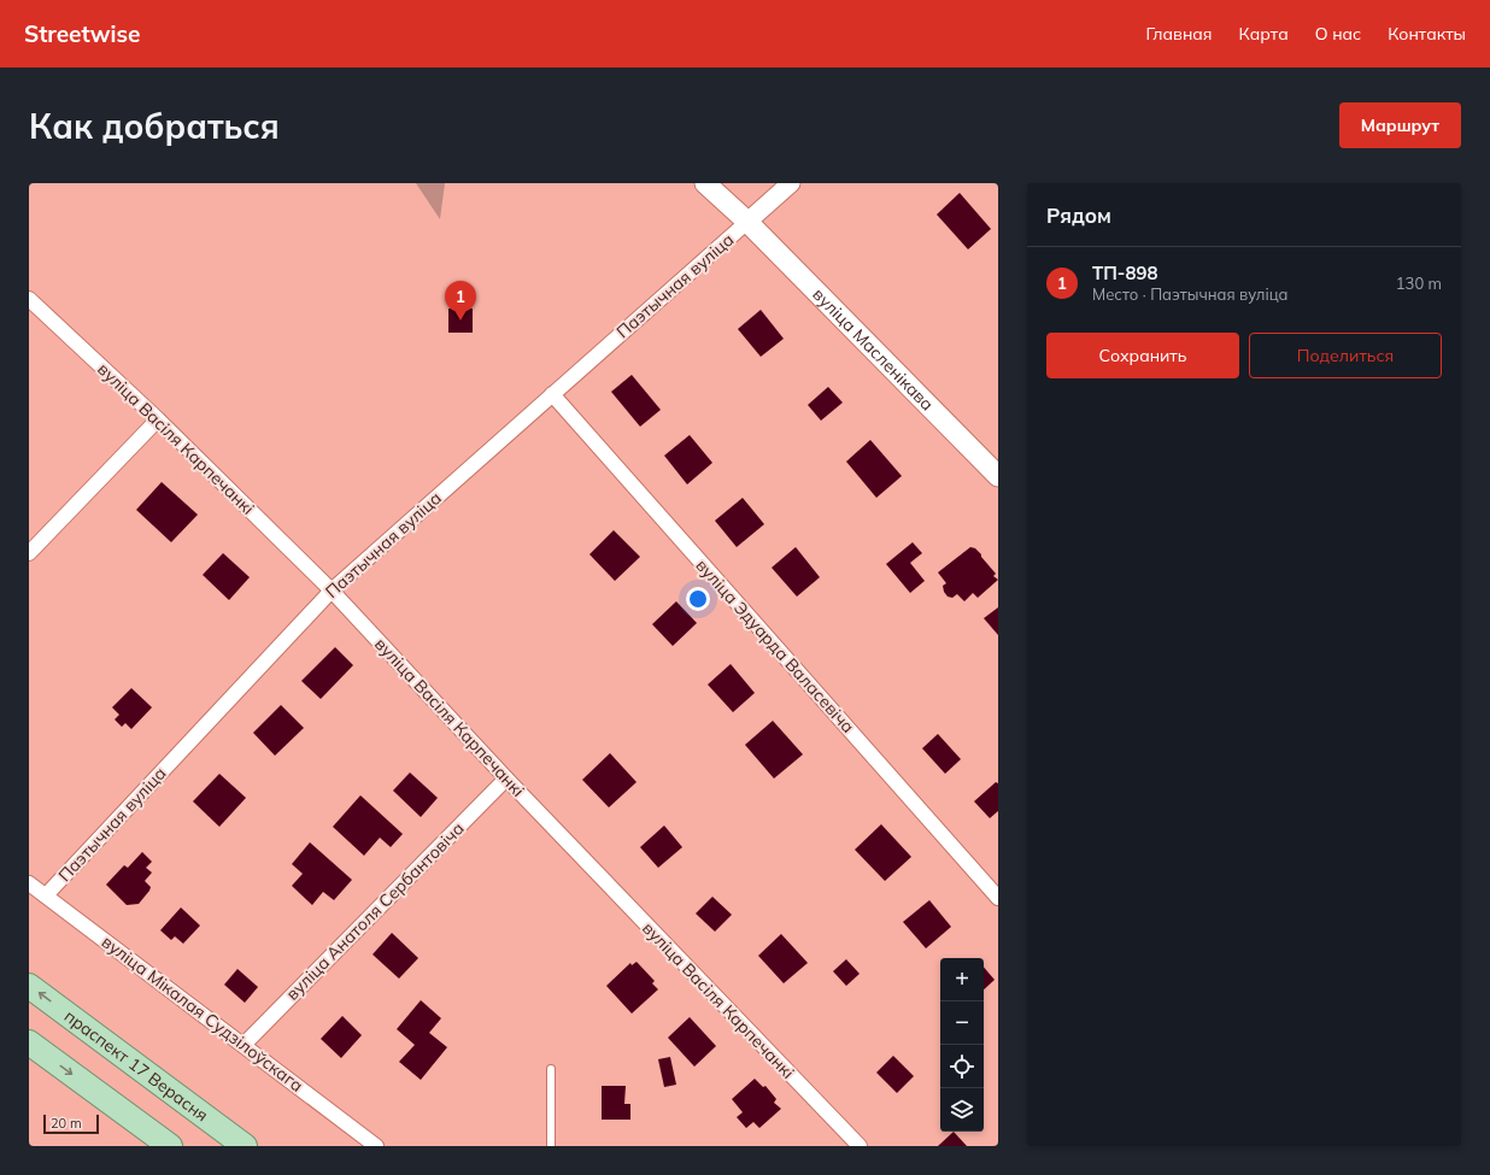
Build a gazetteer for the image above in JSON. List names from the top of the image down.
{
  "streets": {
    "main road": ["вуліца Масленікава", "праспект 17 Верасня"],
    "street": [
      "Паэтычная вуліца",
      "вуліца Васіля Карпечанкі",
      "вуліца Эдуарда Валасевіча",
      "вуліца Анатоля Сербантовіча",
      "вуліца Мікалая Судзілоўскага"
    ]
  },
  "crossings": [
    ["Паэтычная вуліца", "вуліца Масленікава"],
    ["Паэтычная вуліца", "вуліца Васіля Карпечанкі"],
    ["Паэтычная вуліца", "вуліца Эдуарда Валасевіча"],
    ["Паэтычная вуліца", "вуліца Мікалая Судзілоўскага"],
    ["вуліца Васіля Карпечанкі", "вуліца Анатоля Сербантовіча"],
    ["вуліца Анатоля Сербантовіча", "вуліца Мікалая Судзілоўскага"]
  ],
  "scale_bar": "20 m",
  "page": {
    "header": "Streetwise",
    "nav": [
      "Главная",
      "Карта",
      "О нас",
      "Контакты"
    ],
    "buttons": [
      "Маршрут",
      ["Сохранить", "Поделиться"]
    ],
    "title": "Как добраться",
    "heading": "Рядом",
    "list": [
      {
        "mark": "1",
        "name": "ТП-898",
        "note": "Место · Паэтычная вуліца",
        "value": "130 m"
      }
    ],
    "pins": "1",
    "map_buttons": ["+", "−"],
    "scale": "20 m"
  }
}
